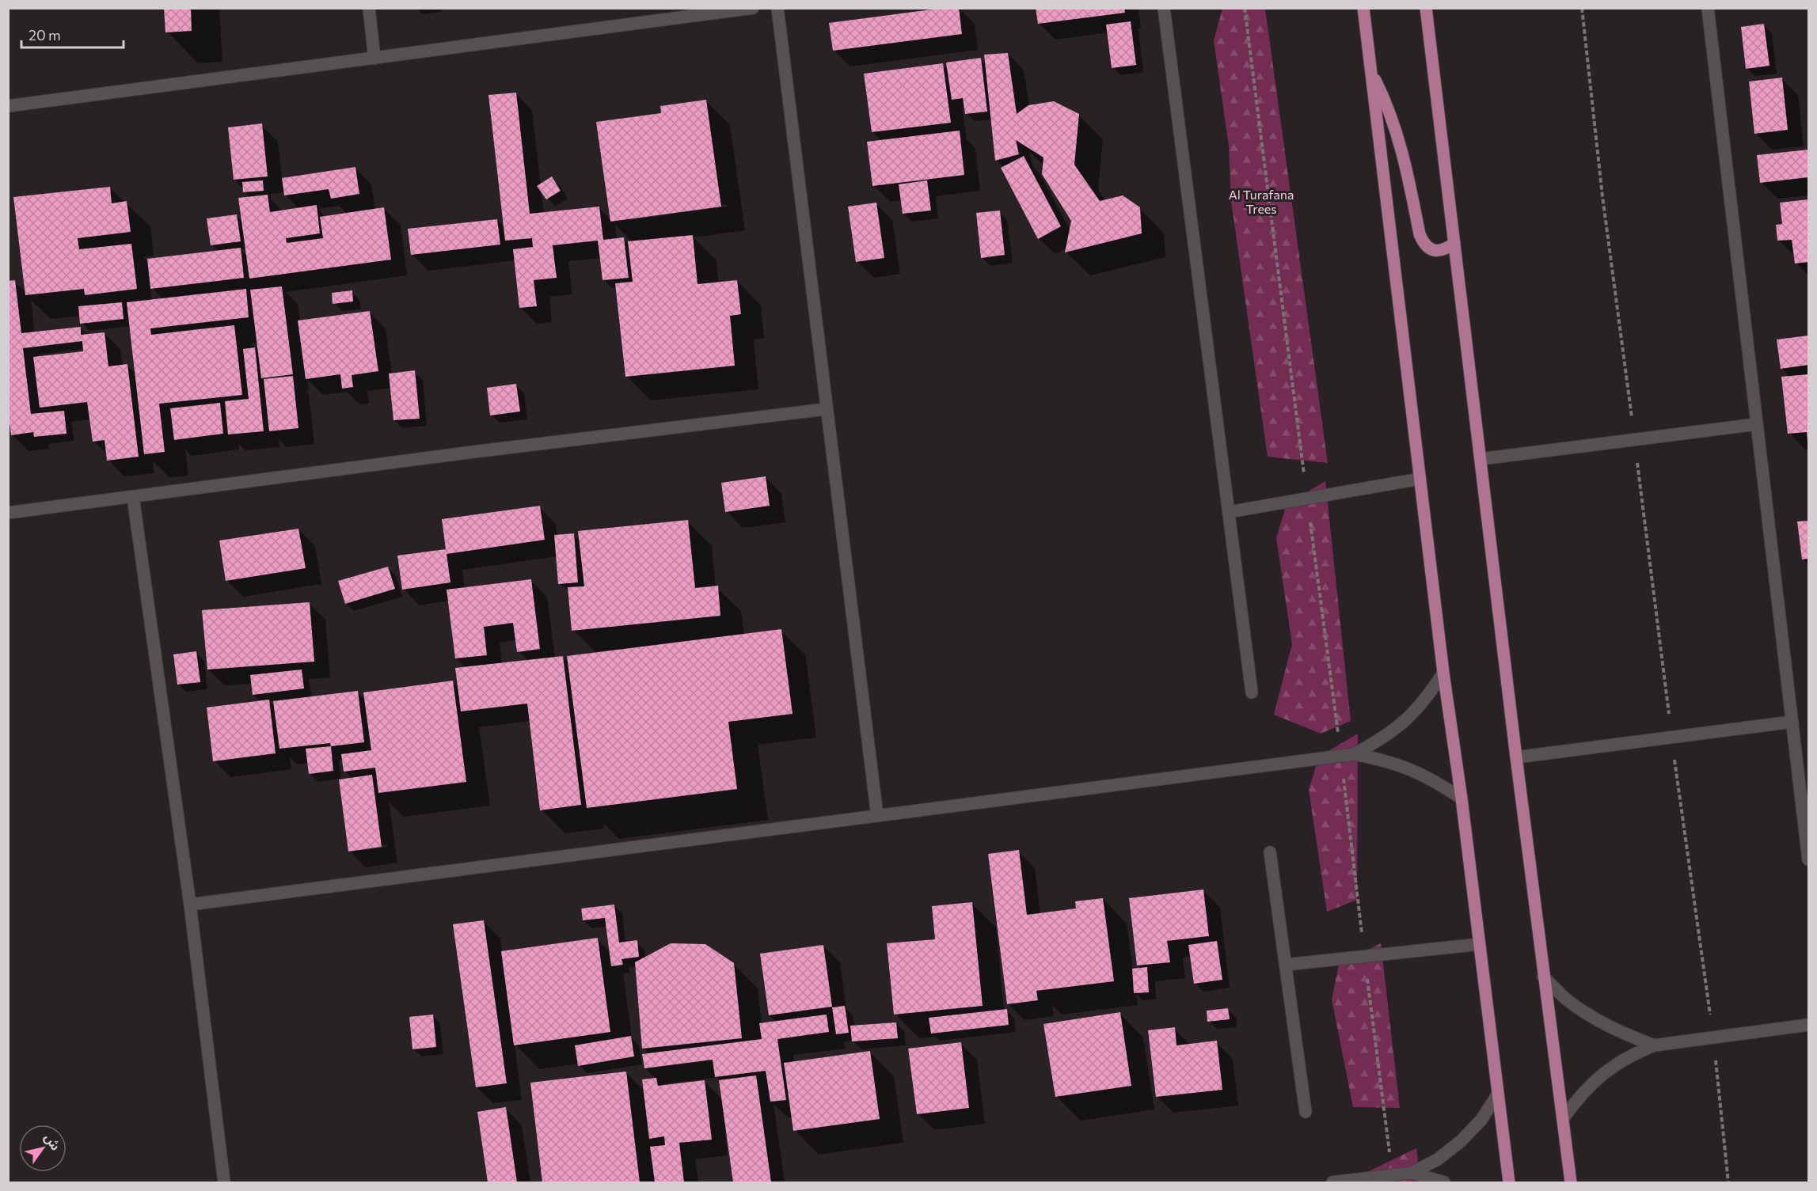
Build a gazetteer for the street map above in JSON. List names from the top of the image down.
{
  "parks": ["Al Turafana Trees"],
  "scale_bar": "20 m",
  "north": "top right"
}
